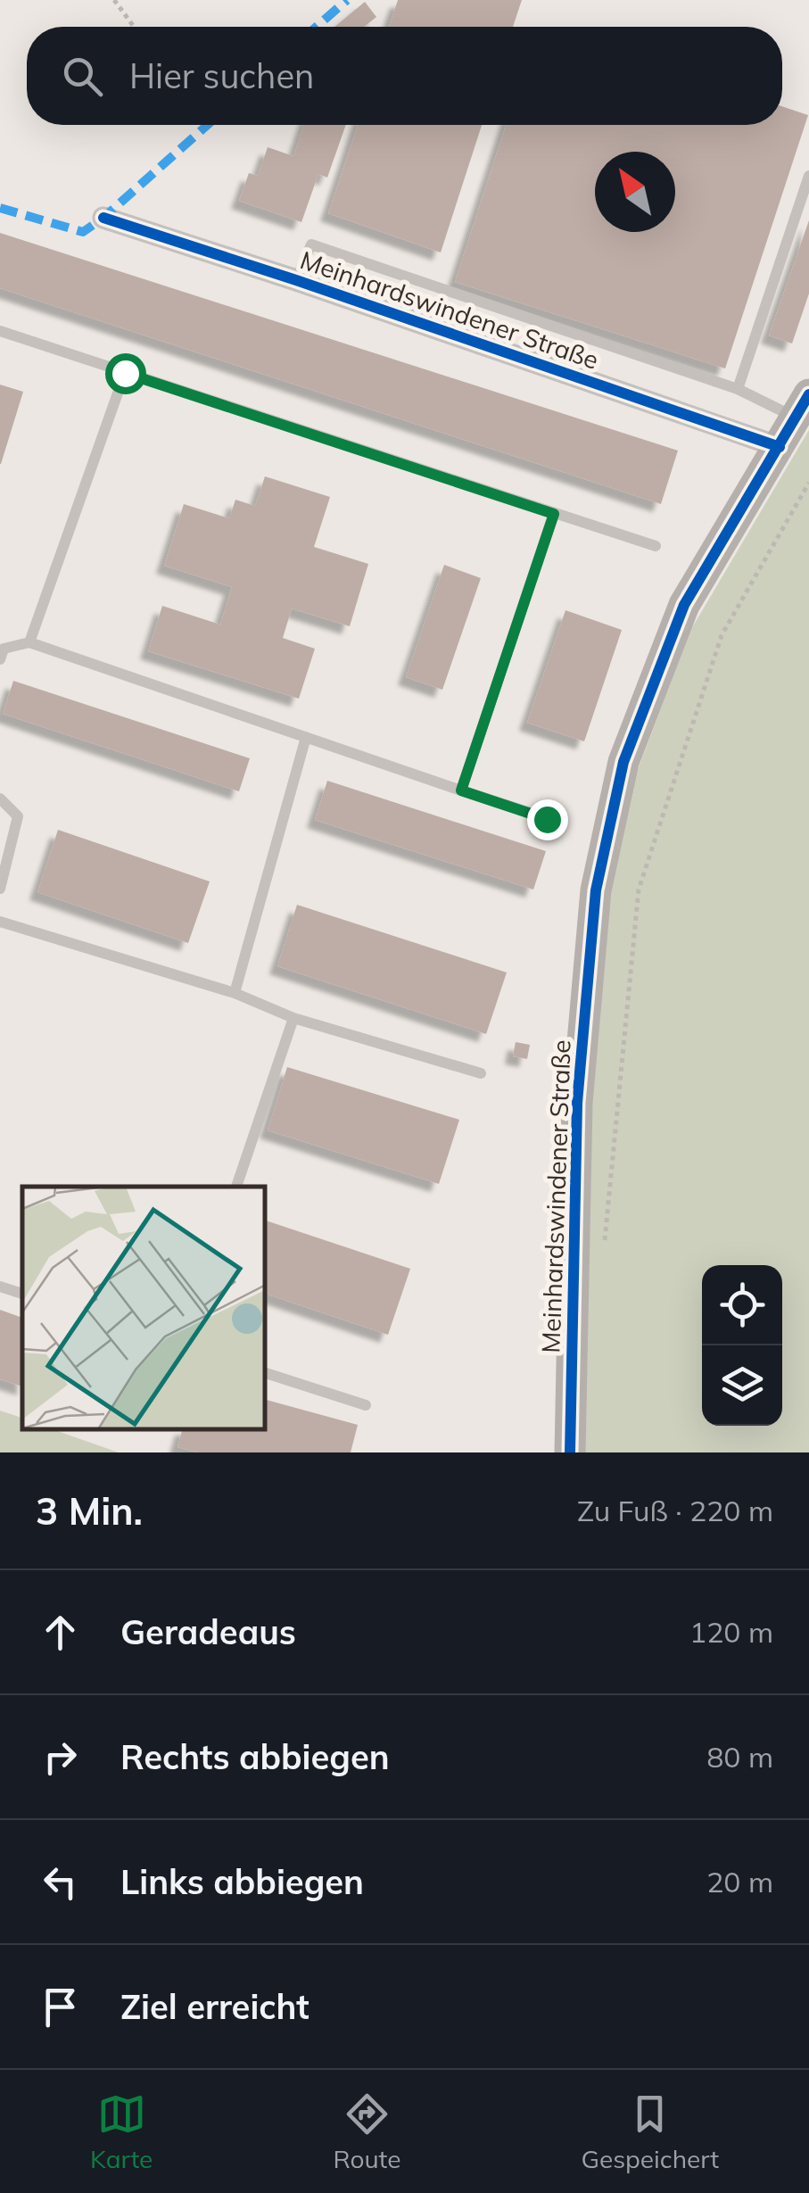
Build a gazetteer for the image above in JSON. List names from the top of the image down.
{
  "streets": {
    "street": ["Meinhardswindener Straße"]
  },
  "north": "top left",
  "page": {
    "search": "Hier suchen",
    "heading": ["3 Min.", "Zu Fuß · 220 m"],
    "list": [
      ["Geradeaus", "120 m"],
      ["Rechts abbiegen", "80 m"],
      ["Links abbiegen", "20 m"],
      "Ziel erreicht"
    ],
    "nav": ["Karte", "Route", "Gespeichert"]
  }
}
